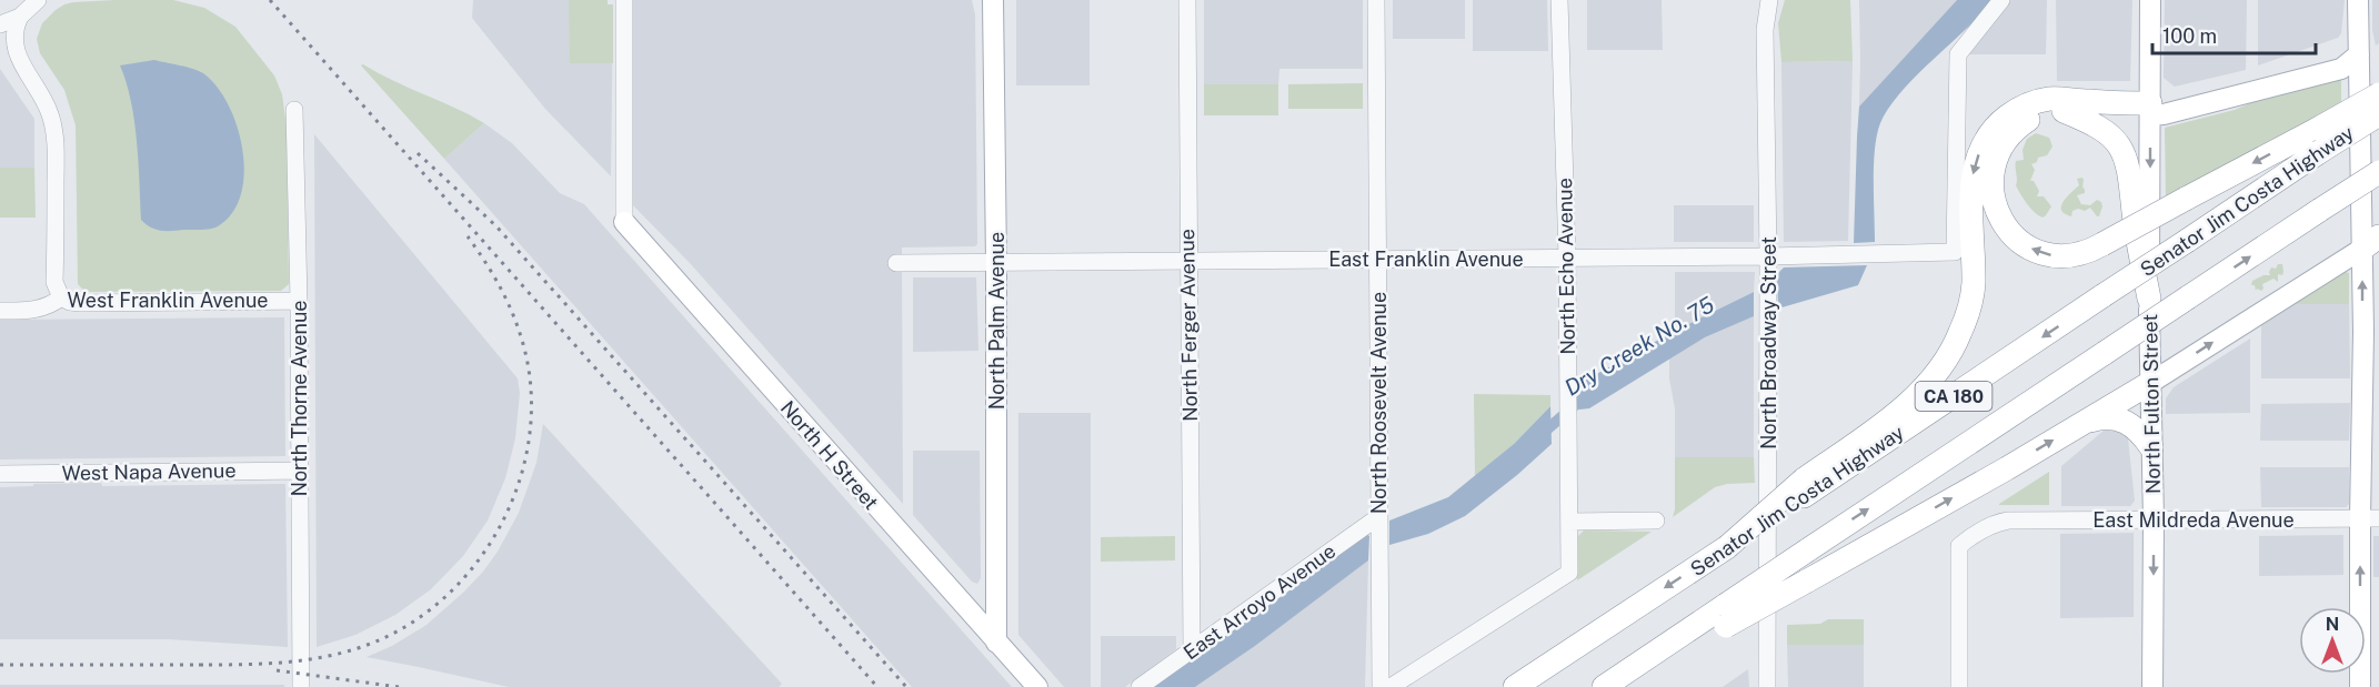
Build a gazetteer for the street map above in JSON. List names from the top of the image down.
{
  "streets": {
    "highway": ["Senator Jim Costa Highway", "CA 180"],
    "main road": ["North Palm Avenue", "North Fulton Street", "North H Street"],
    "street": [
      "East Franklin Avenue",
      "North Echo Avenue",
      "West Franklin Avenue",
      "North Ferger Avenue",
      "North Broadway Street",
      "North Thorne Avenue",
      "North Roosevelt Avenue",
      "West Napa Avenue",
      "East Mildreda Avenue",
      "East Arroyo Avenue"
    ]
  },
  "crossings": [
    ["East Franklin Avenue", "North Echo Avenue"],
    ["East Franklin Avenue", "North Palm Avenue"],
    ["East Franklin Avenue", "North Ferger Avenue"],
    ["East Franklin Avenue", "North Broadway Street"],
    ["East Franklin Avenue", "North Roosevelt Avenue"],
    ["West Franklin Avenue", "North Thorne Avenue"],
    ["North Palm Avenue", "North H Street"],
    ["North Ferger Avenue", "East Arroyo Avenue"],
    ["North Thorne Avenue", "West Napa Avenue"],
    ["North Roosevelt Avenue", "East Arroyo Avenue"],
    ["North Fulton Street", "East Mildreda Avenue"]
  ],
  "one_way": ["North Fulton Street"],
  "water": ["Dry Creek No. 75"],
  "scale_bar": "100 m",
  "north": "top"
}
